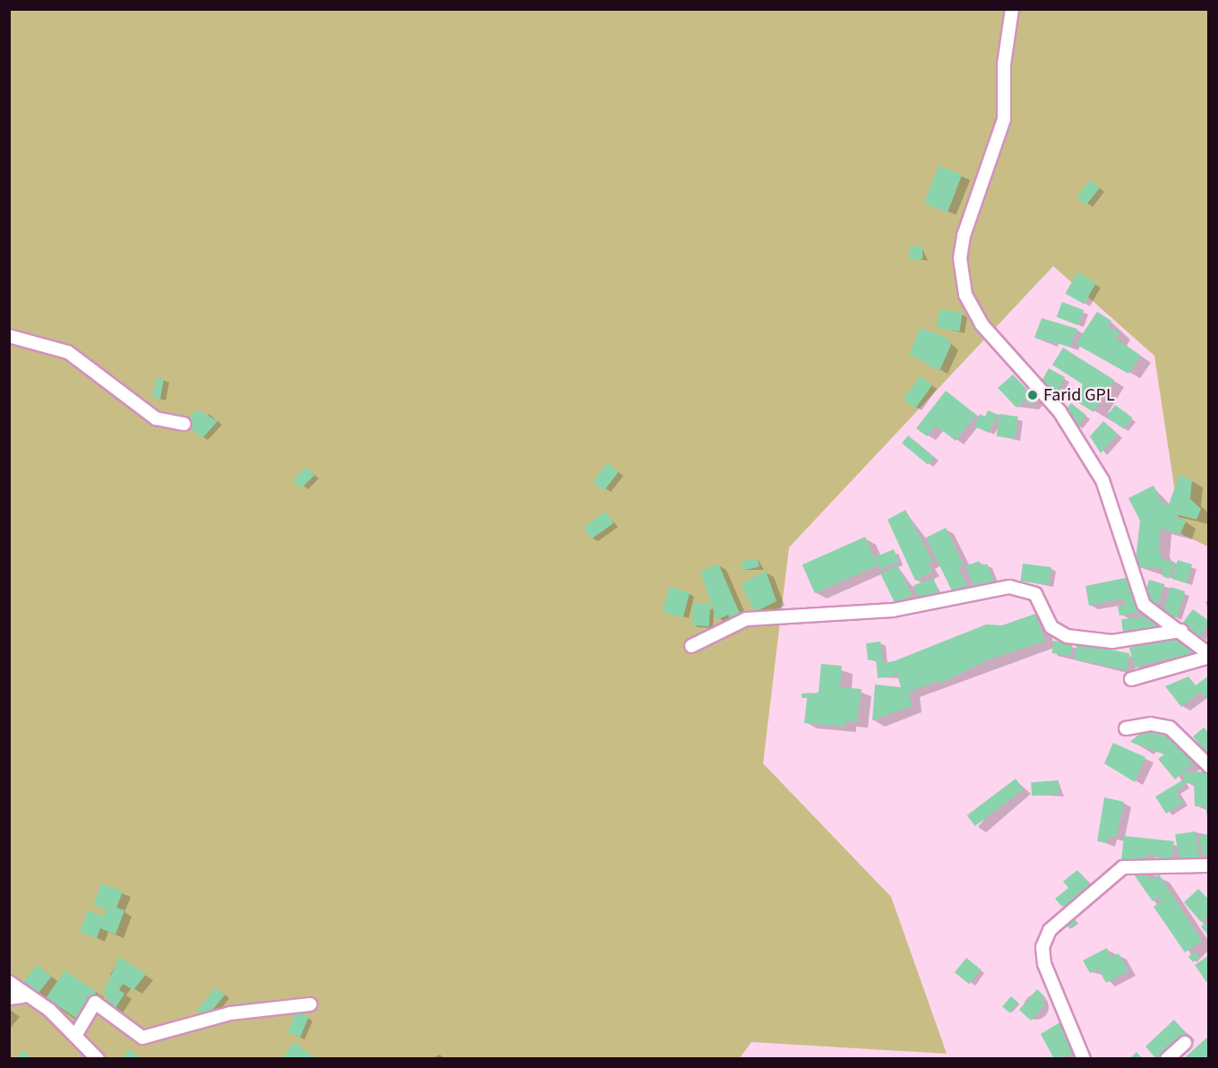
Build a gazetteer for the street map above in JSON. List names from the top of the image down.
{
  "places": ["Farid GPL"]
}
